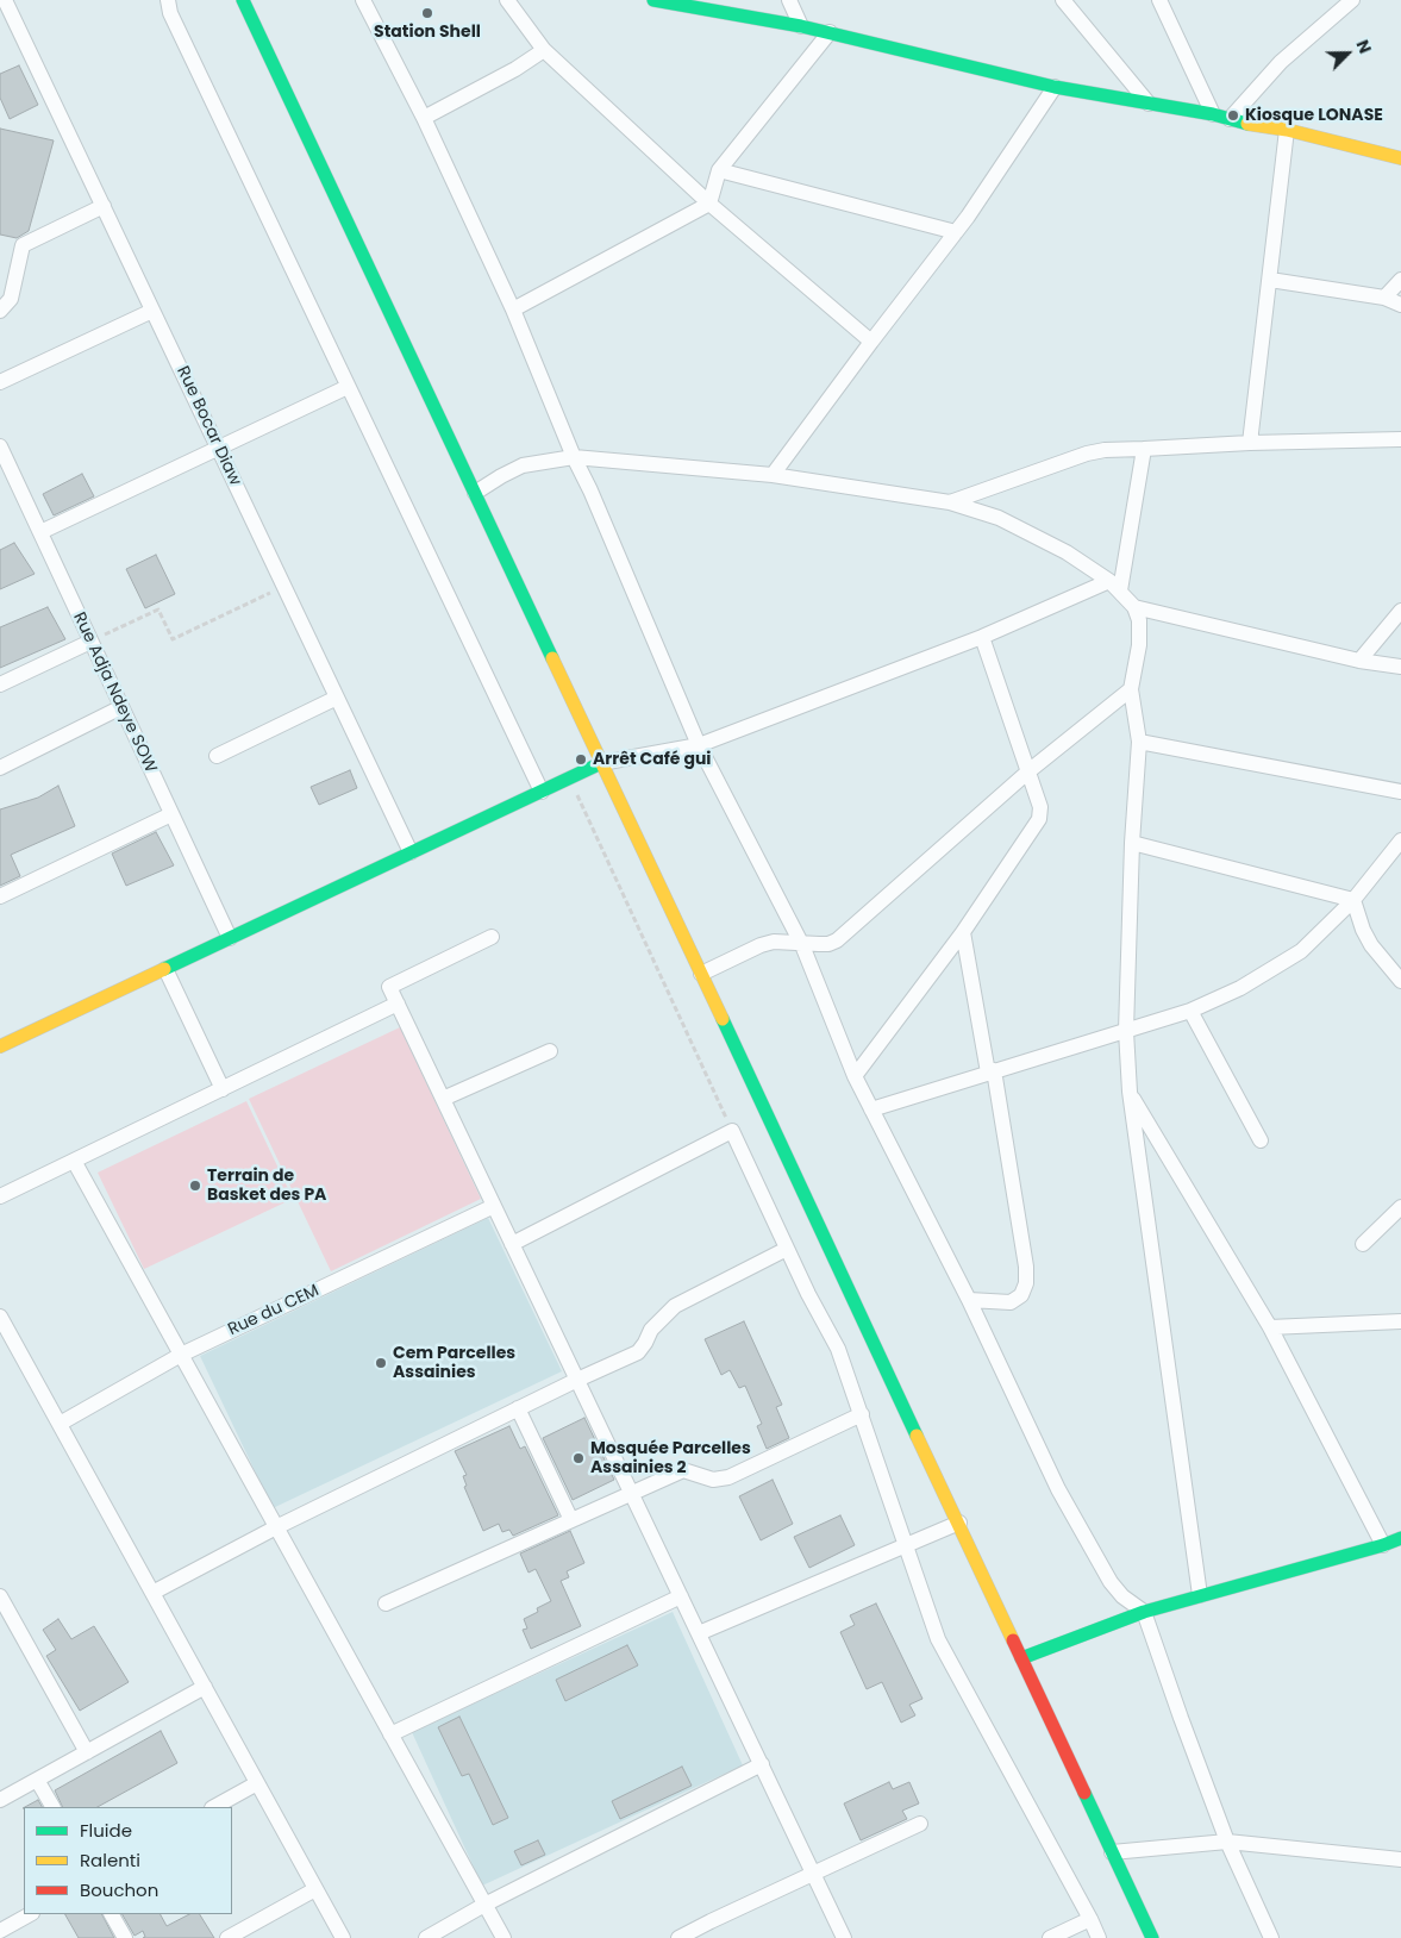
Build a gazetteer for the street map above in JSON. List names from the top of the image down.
{
  "streets": {
    "street": ["Rue Bocar Diaw", "Rue Adja Ndeye SOW", "Rue du CEM"]
  },
  "places": [
    "Station Shell",
    "Kiosque LONASE",
    "Arrêt Café gui",
    "Terrain de Basket des PA",
    "Cem Parcelles Assainies",
    "Mosquée Parcelles Assainies 2"
  ],
  "legend": ["Fluide", "Ralenti", "Bouchon"],
  "north": "top right"
}
